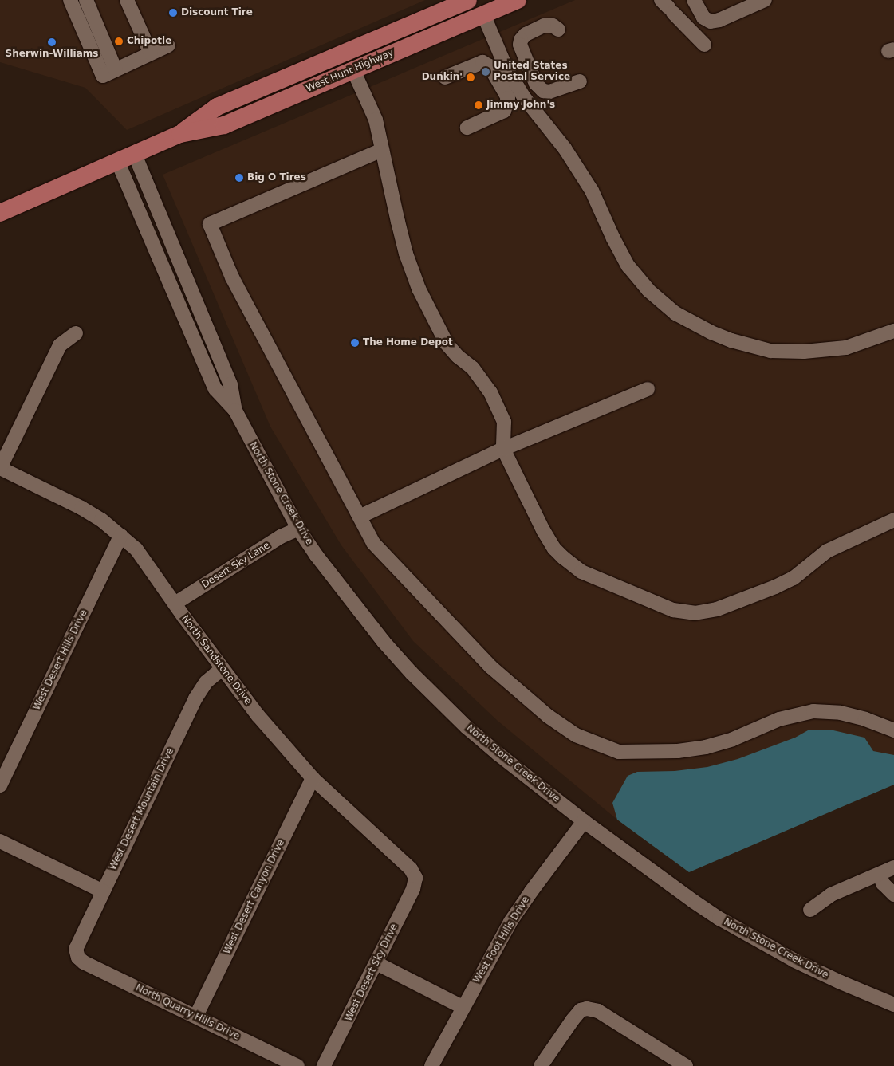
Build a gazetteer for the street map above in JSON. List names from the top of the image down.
{
  "streets": {
    "main road": ["West Hunt Highway"],
    "street": [
      "North Stone Creek Drive",
      "Desert Sky Lane",
      "West Desert Hills Drive",
      "North Sandstone Drive",
      "West Desert Mountain Drive",
      "West Desert Canyon Drive",
      "West Foot Hills Drive",
      "West Desert Sky Drive",
      "North Quarry Hills Drive"
    ]
  },
  "crossings": [
    ["West Hunt Highway", "North Stone Creek Drive"],
    ["North Stone Creek Drive", "Desert Sky Lane"],
    ["North Stone Creek Drive", "West Foot Hills Drive"],
    ["Desert Sky Lane", "North Sandstone Drive"],
    ["West Desert Hills Drive", "North Sandstone Drive"],
    ["North Sandstone Drive", "West Desert Mountain Drive"],
    ["North Sandstone Drive", "West Desert Canyon Drive"],
    ["North Sandstone Drive", "West Desert Sky Drive"],
    ["West Desert Mountain Drive", "North Quarry Hills Drive"],
    ["West Desert Canyon Drive", "North Quarry Hills Drive"]
  ],
  "places": [
    "Discount Tire",
    "Chipotle",
    "Sherwin-Williams",
    "United States Postal Service",
    "Dunkin'",
    "Jimmy John's",
    "Big O Tires",
    "The Home Depot"
  ]
}
